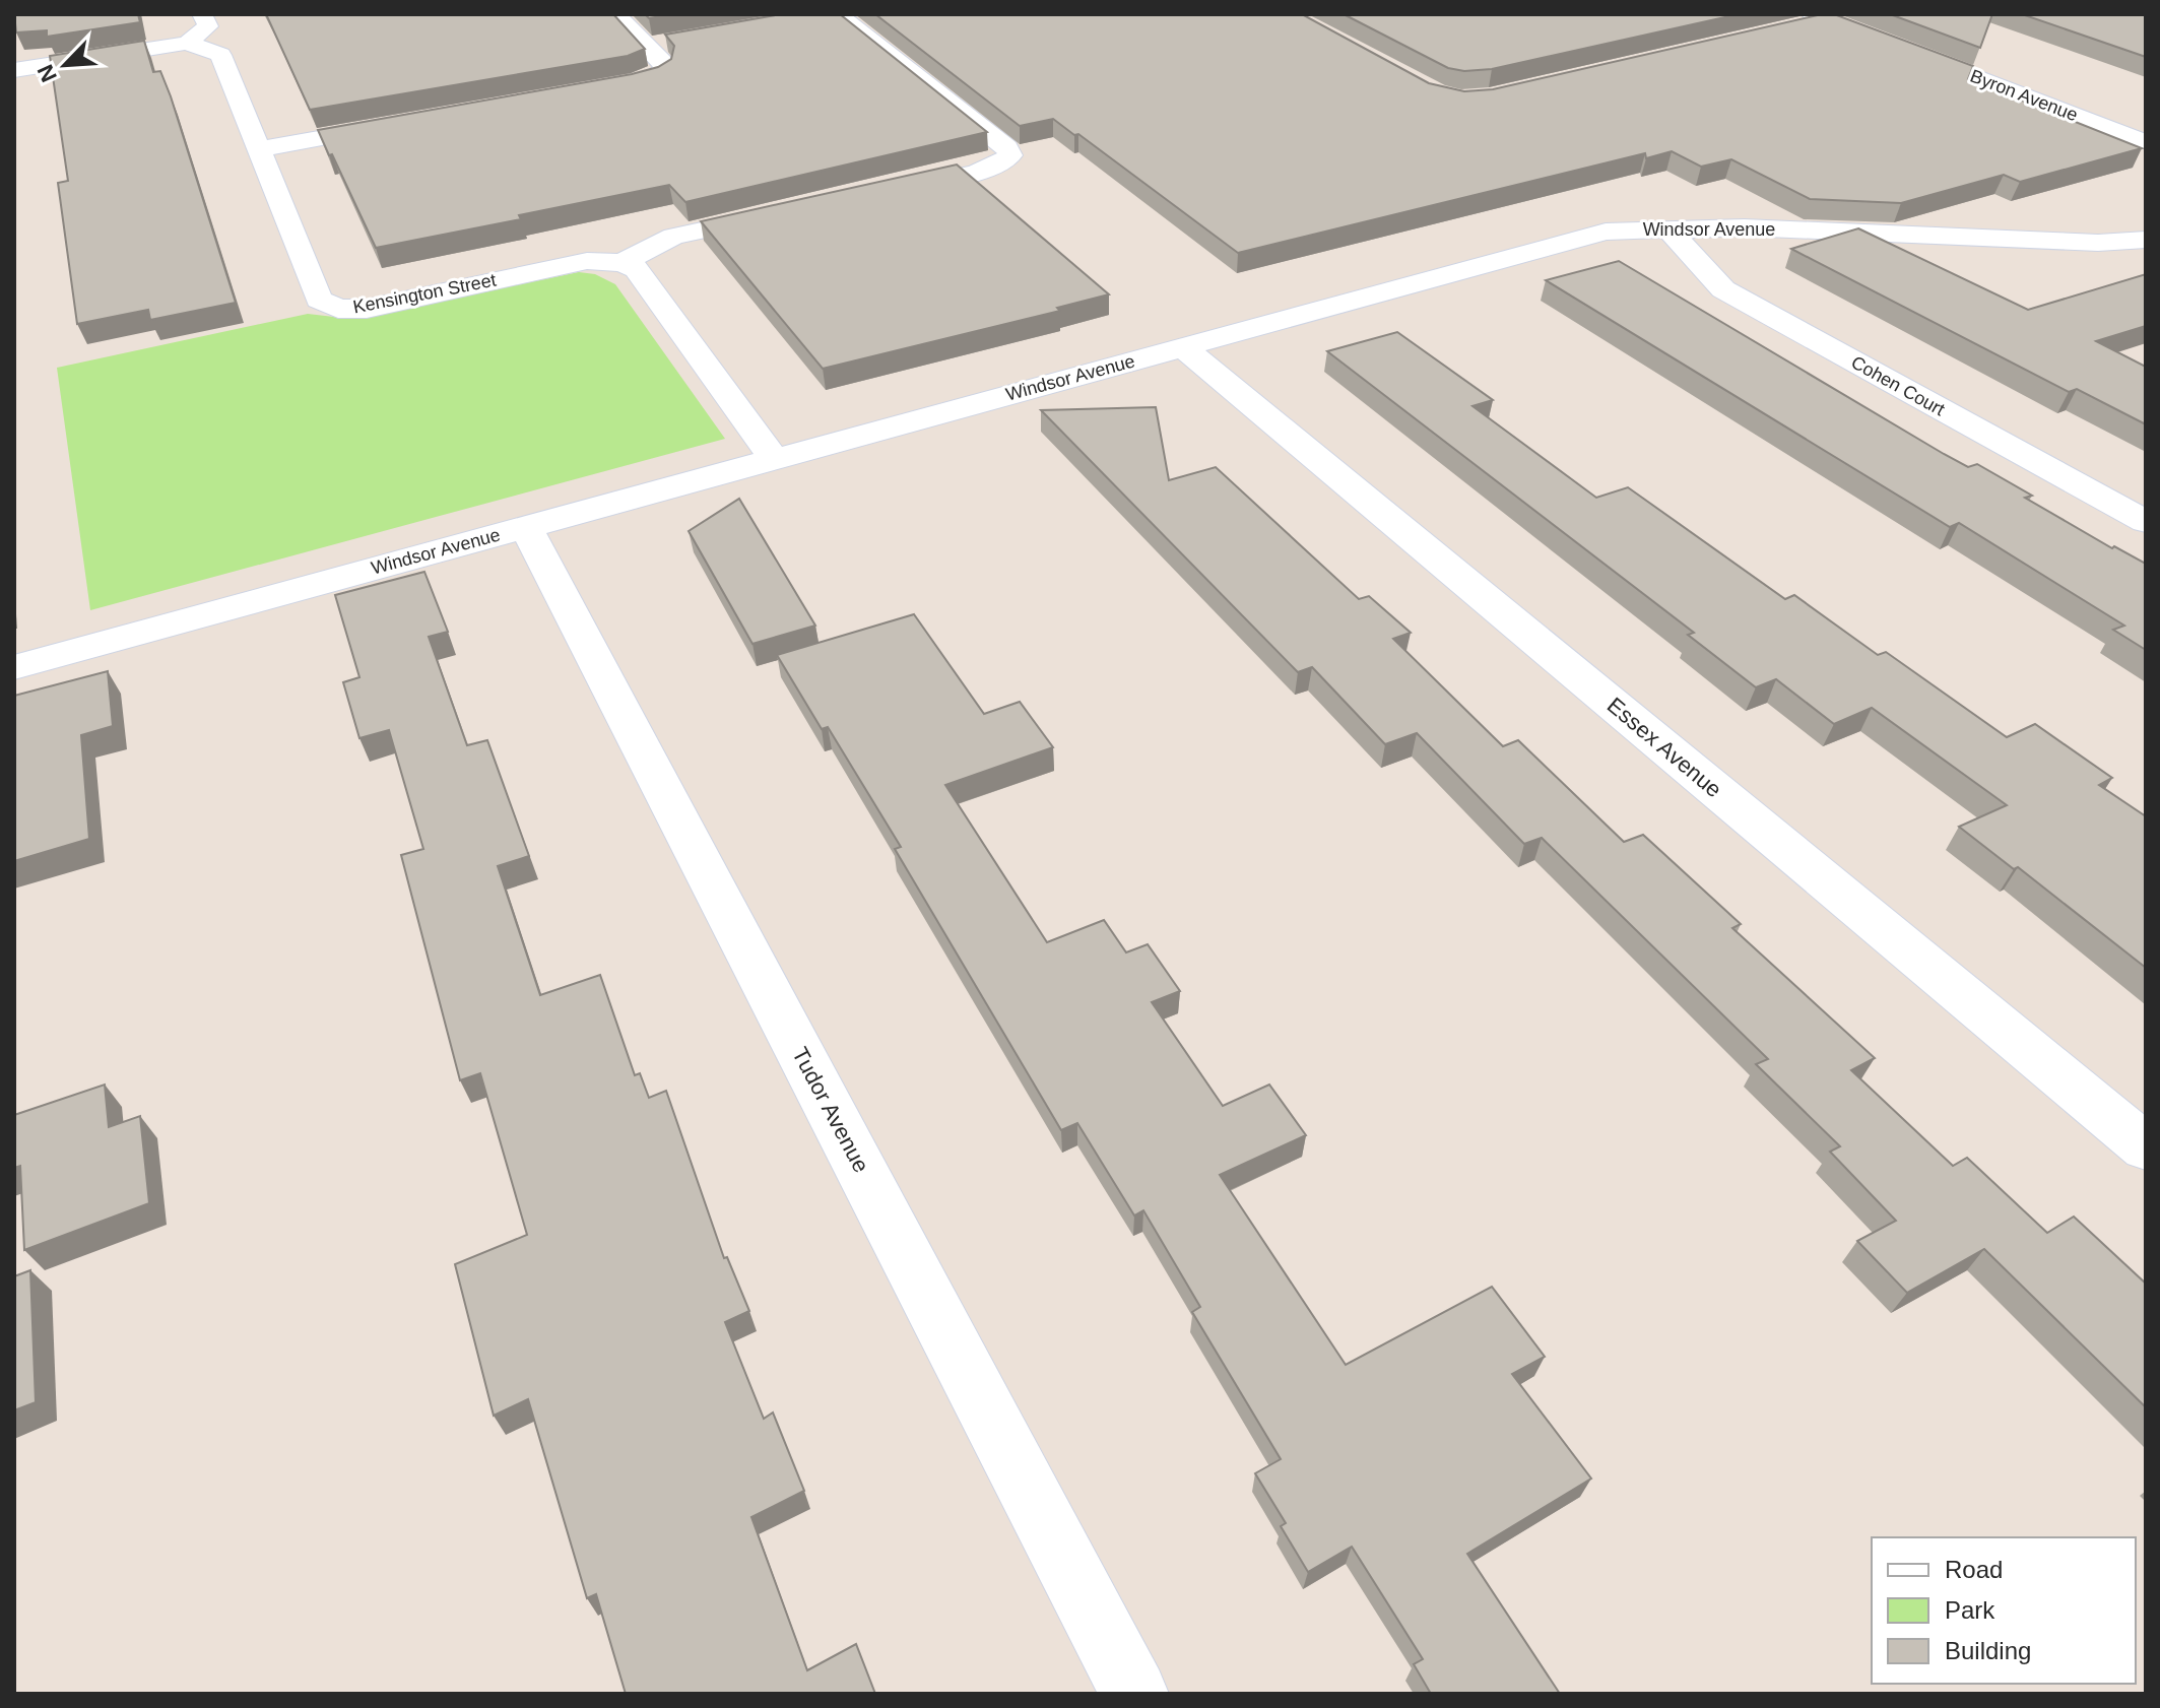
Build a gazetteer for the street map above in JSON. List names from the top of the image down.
{
  "streets": {
    "street": [
      "Byron Avenue",
      "Windsor Avenue",
      "Kensington Street",
      "Cohen Court",
      "Essex Avenue",
      "Tudor Avenue"
    ]
  },
  "crossings": [
    ["Windsor Avenue", "Cohen Court"],
    ["Windsor Avenue", "Essex Avenue"],
    ["Windsor Avenue", "Tudor Avenue"]
  ],
  "legend": ["Road", "Park", "Building"],
  "north": "bottom left"
}
